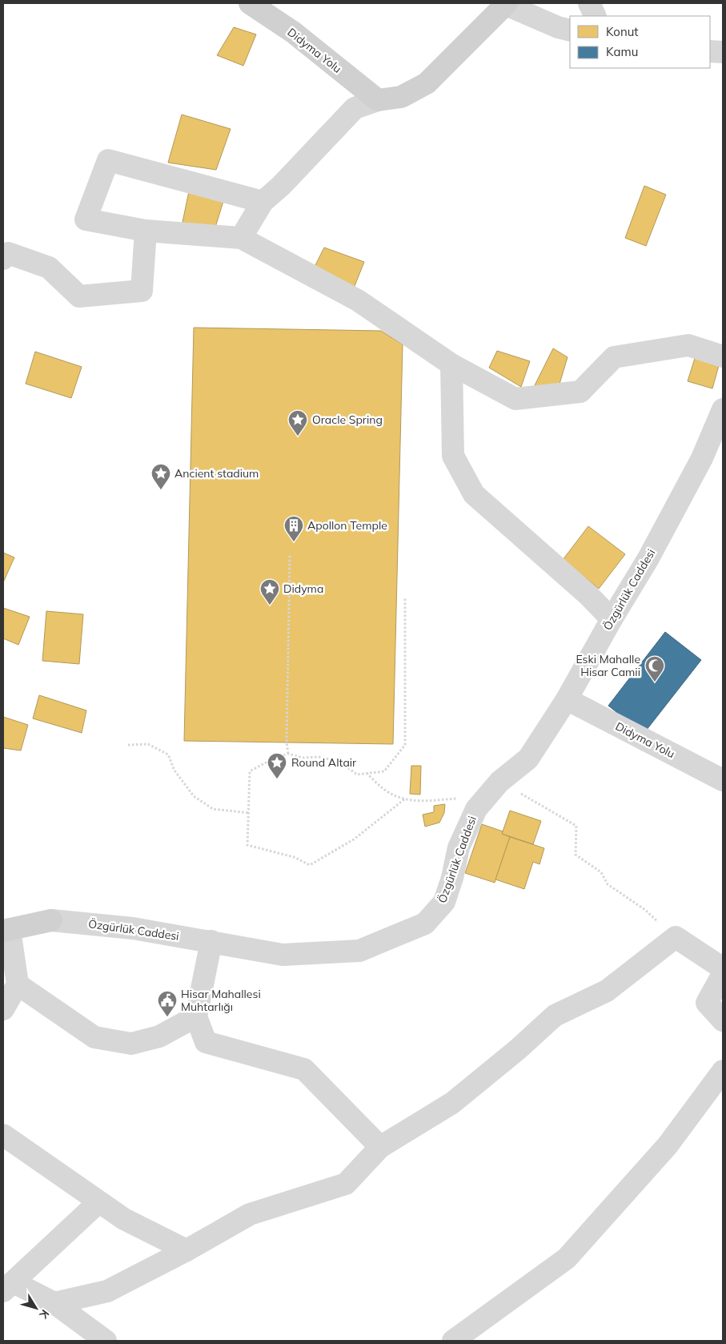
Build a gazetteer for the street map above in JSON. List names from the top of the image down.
{
  "streets": {
    "street": ["Didyma Yolu", "Özgürlük Caddesi"]
  },
  "crossings": [
    ["Didyma Yolu", "Özgürlük Caddesi"]
  ],
  "places": {
    "place": [
      "Oracle Spring",
      "Ancient stadium",
      "Didyma",
      "Round Altair"
    ],
    "building": ["Apollon Temple"],
    "mosque": ["Eski Mahalle Hisar Camii"],
    "public building": ["Hisar Mahallesi Muhtarlığı"]
  },
  "legend": ["Konut", "Kamu"],
  "north": "bottom right"
}
